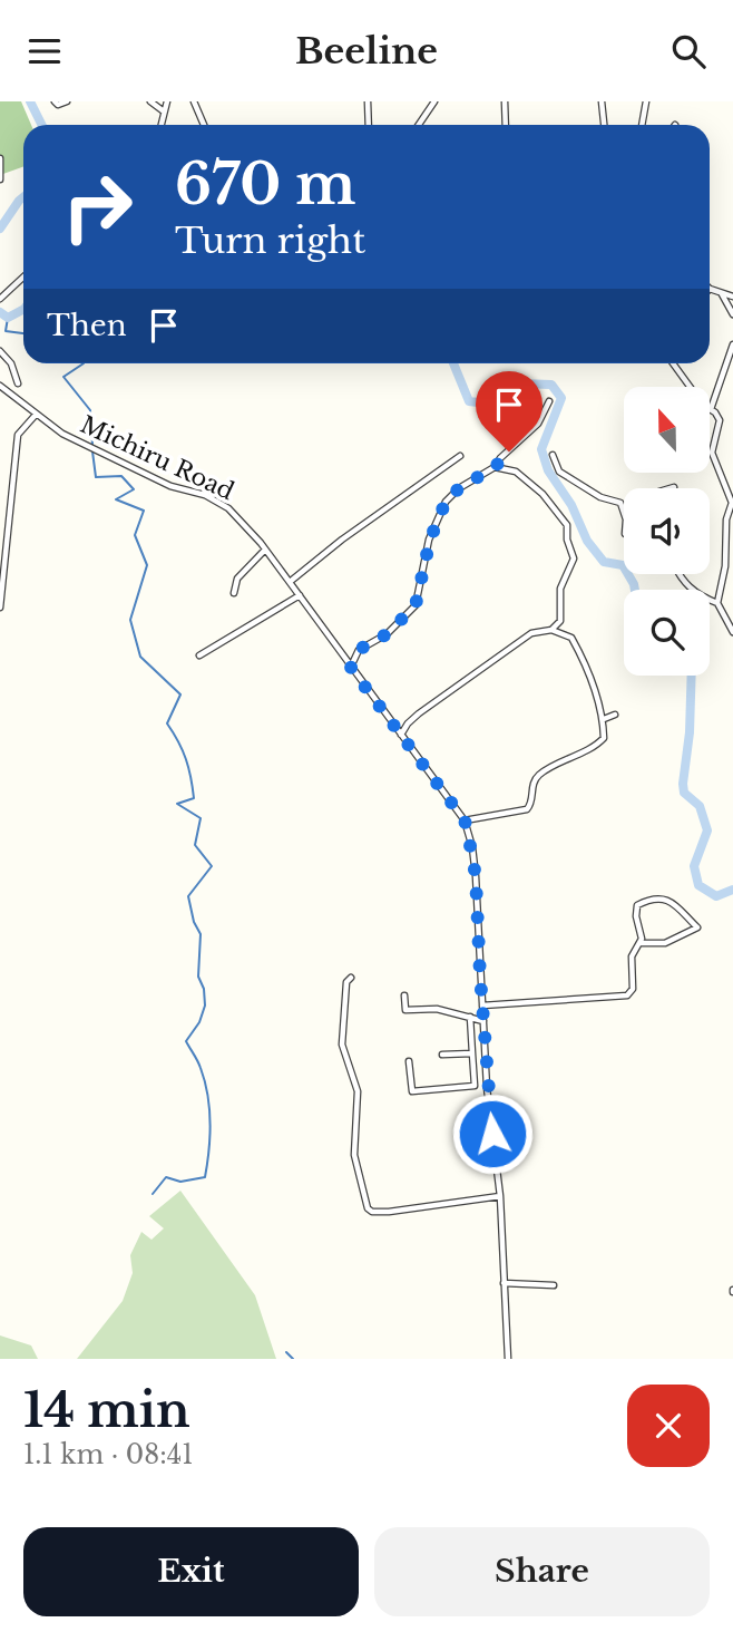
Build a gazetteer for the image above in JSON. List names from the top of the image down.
{
  "streets": {
    "street": ["Michiru Road"]
  },
  "north": "top",
  "page": {
    "header": "Beeline",
    "turn": ["670 m", "Turn right"],
    "then": "Then",
    "heading": ["14 min", "1.1 km · 08:41"],
    "buttons": ["Exit", "Share"]
  }
}
